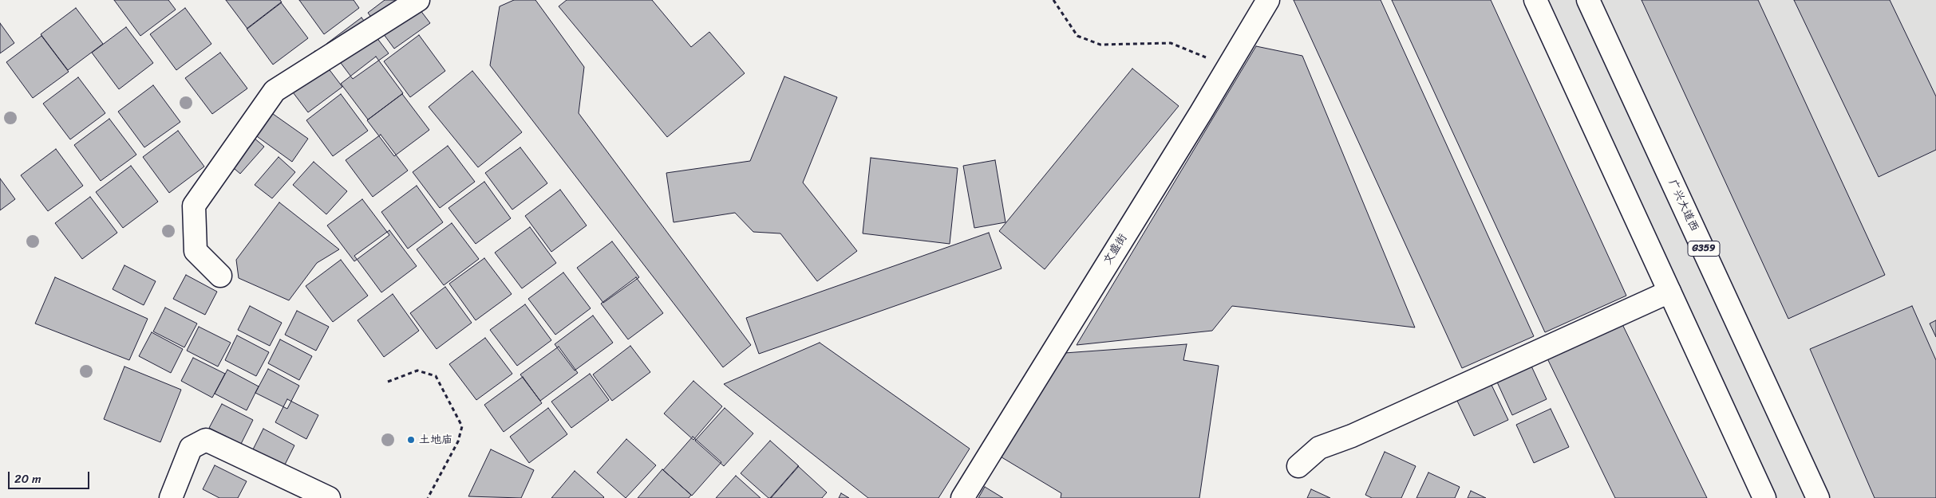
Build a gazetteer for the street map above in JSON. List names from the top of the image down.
{
  "streets": {
    "main road": ["广兴大道西", "G359", "文盛街"]
  },
  "places": ["土地庙"],
  "scale_bar": "20 m"
}
